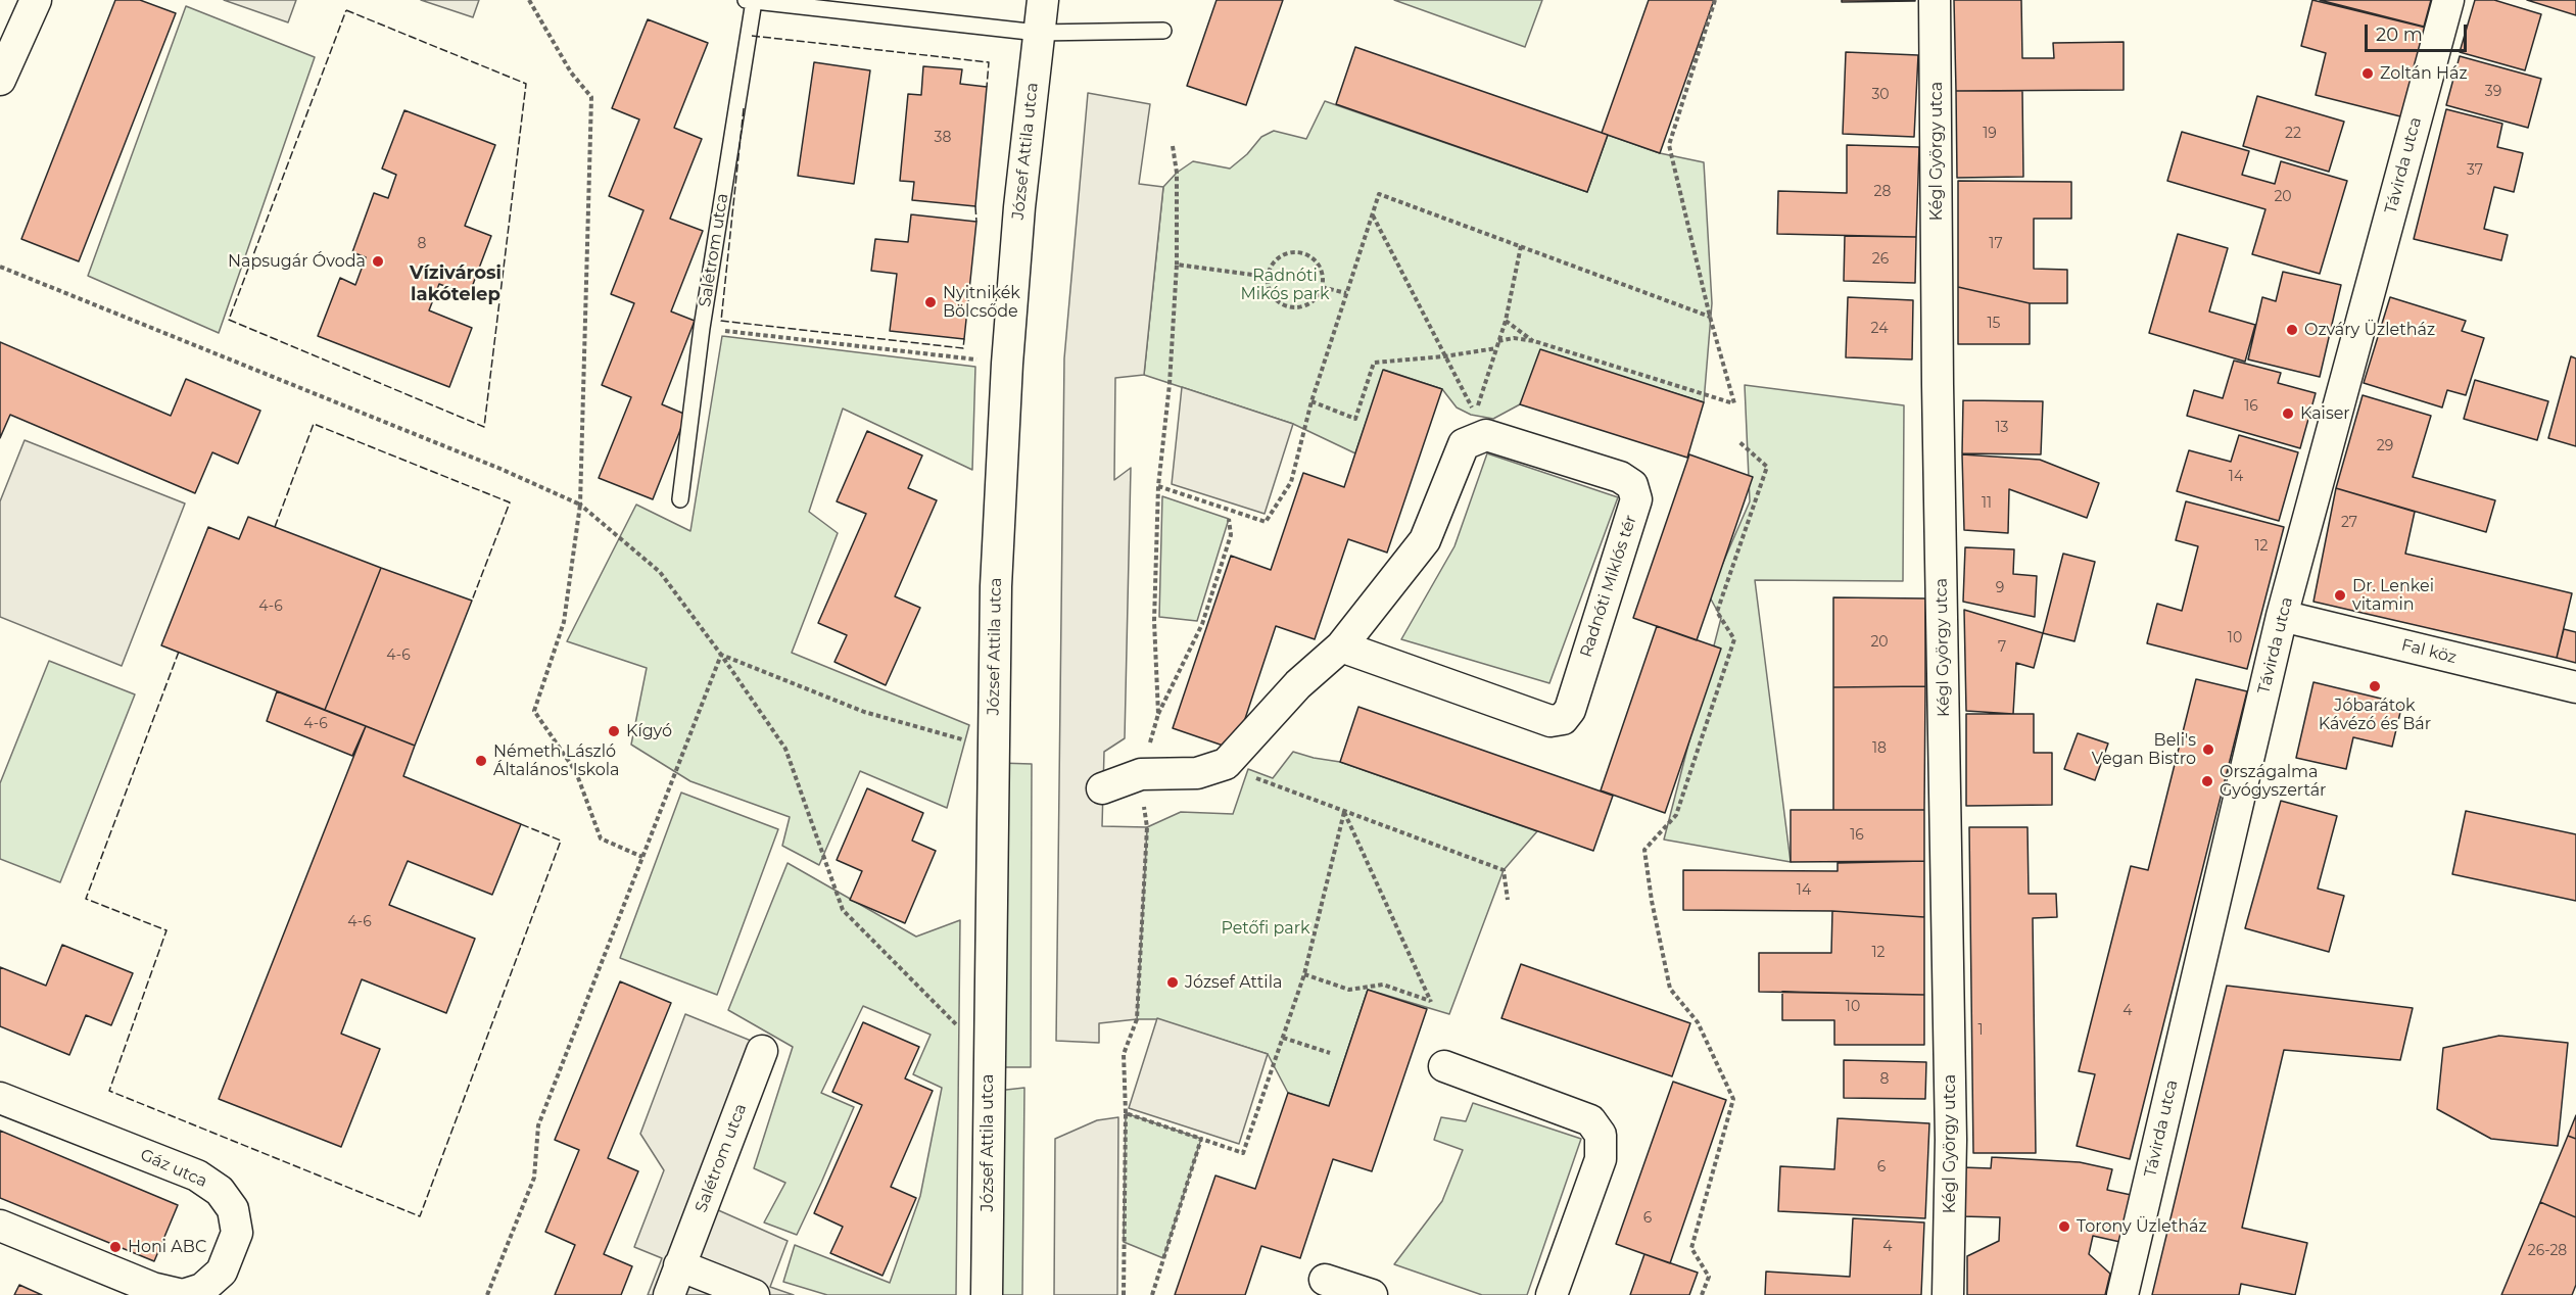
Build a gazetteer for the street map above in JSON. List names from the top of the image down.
{
  "streets": {
    "street": [
      "József Attila utca",
      "Kégl György utca",
      "Távirda utca",
      "Salétrom utca",
      "Radnóti Miklós tér",
      "Fal köz",
      "Gáz utca"
    ]
  },
  "crossings": [
    ["Távirda utca", "Fal köz"]
  ],
  "districts": ["Vízivárosi lakótelep"],
  "parks": ["Radnóti Mikós park", "Petőfi park"],
  "places": [
    "Zoltán Ház",
    "Napsugár Óvoda",
    "Nyitnikék Bölcsőde",
    "Ozváry Üzletház",
    "Kaiser",
    "Dr. Lenkei vitamin",
    "Jóbarátok Kávézó és Bár",
    "Kígyó",
    "Beli's Vegan Bistro",
    "Németh László Általános Iskola",
    "Országalma Gyógyszertár",
    "József Attila",
    "Torony Üzletház",
    "Honi ABC"
  ],
  "house_numbers": [
    "39",
    "30",
    "19",
    "22",
    "38",
    "37",
    "28",
    "20",
    "8",
    "17",
    "26",
    "15",
    "24",
    "16",
    "13",
    "29",
    "14",
    "11",
    "27",
    "12",
    "9",
    "4-6",
    "10",
    "20",
    "7",
    "4-6",
    "4-6",
    "18",
    "16",
    "14",
    "4-6",
    "12",
    "10",
    "4",
    "1",
    "8",
    "6",
    "6",
    "4",
    "26-28"
  ],
  "scale_bar": "20 m"
}
